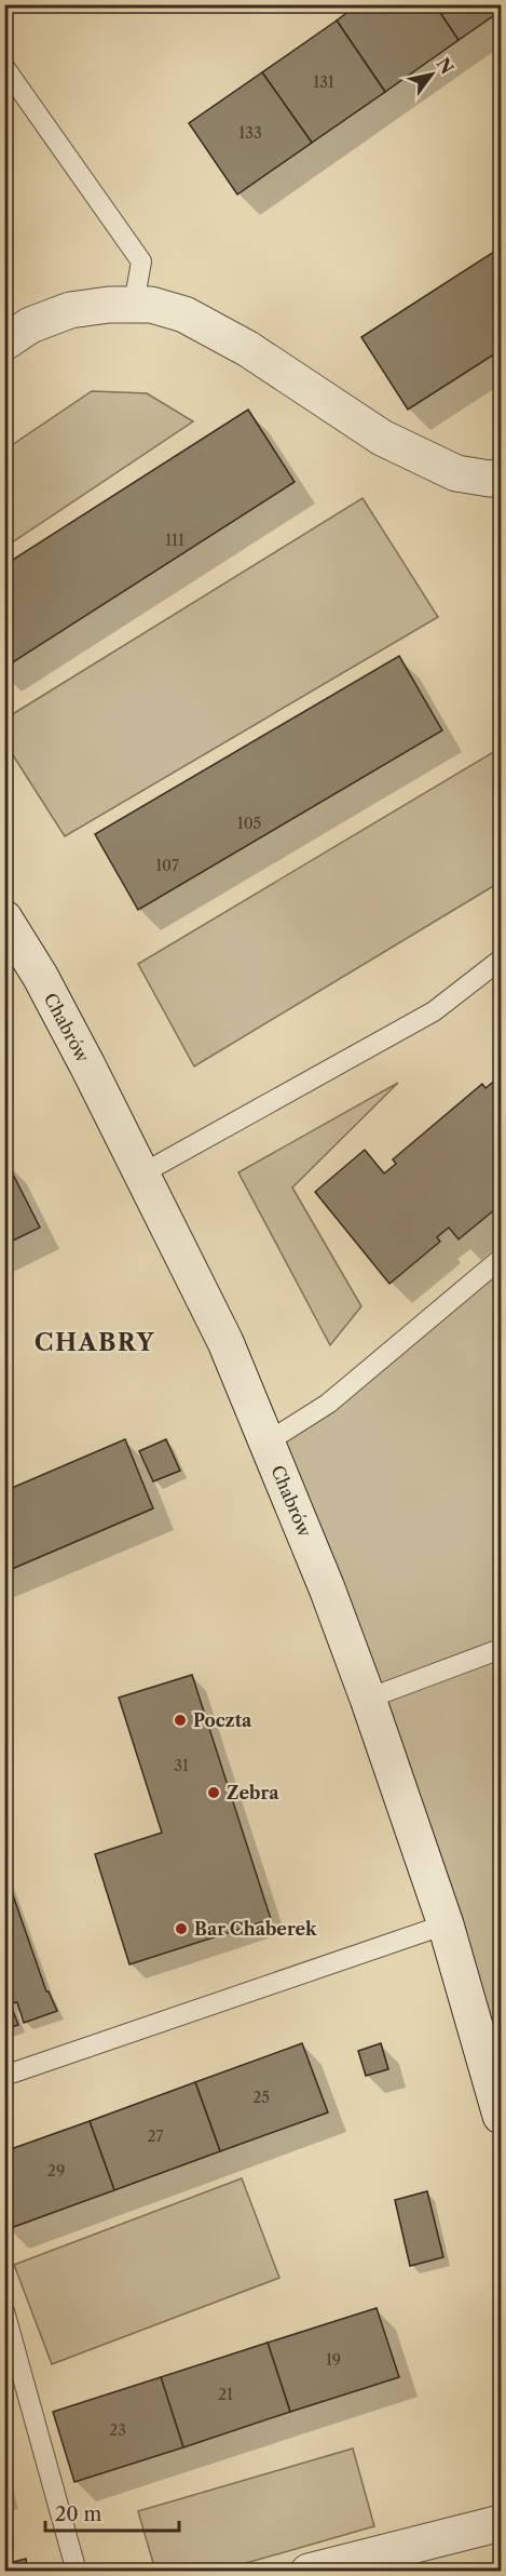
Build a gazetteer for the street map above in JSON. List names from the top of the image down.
{
  "streets": {
    "street": ["Chabrów"]
  },
  "districts": ["CHABRY"],
  "places": ["Poczta", "Zebra", "Bar Chaberek"],
  "house_numbers": [
    "131",
    "133",
    "111",
    "105",
    "107",
    "31",
    "25",
    "27",
    "29",
    "19",
    "21",
    "23"
  ],
  "scale_bar": "20 m",
  "north": "top right"
}
